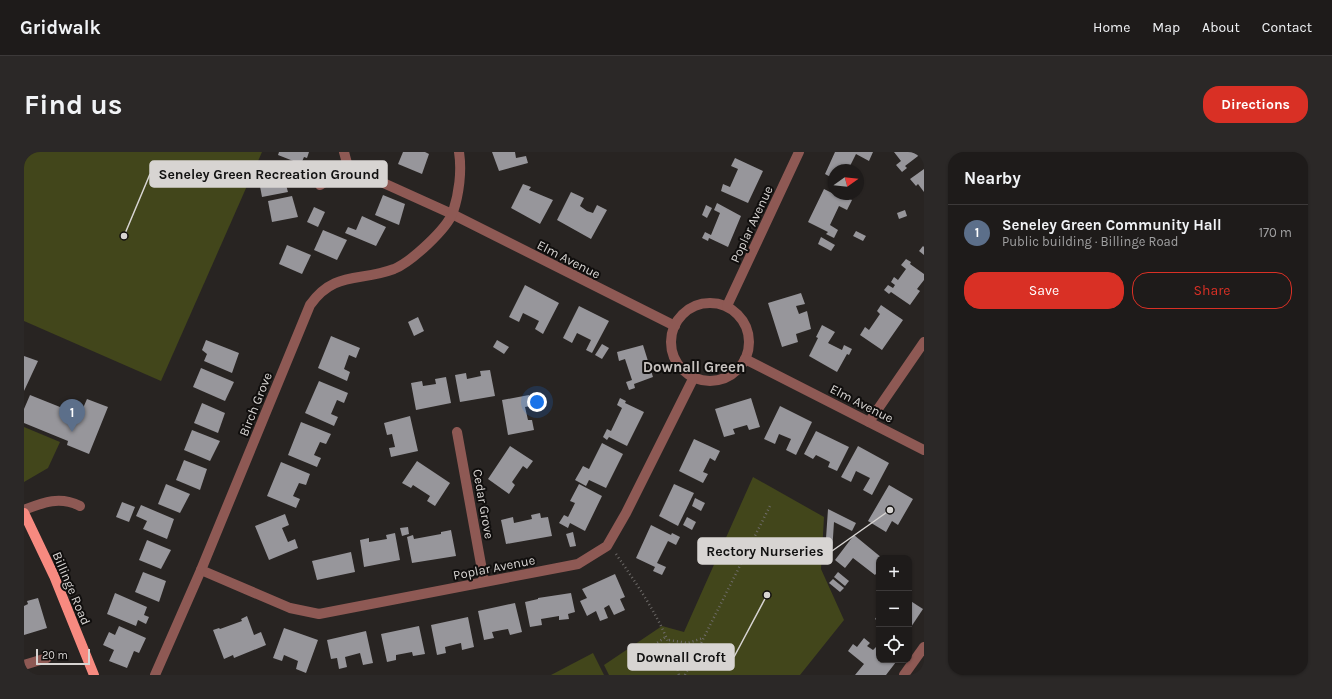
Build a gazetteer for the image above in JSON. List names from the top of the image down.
{
  "streets": {
    "main road": ["Billinge Road"],
    "street": [
      "Poplar Avenue",
      "Elm Avenue",
      "Birch Grove",
      "Cedar Grove"
    ]
  },
  "crossings": [
    ["Poplar Avenue", "Elm Avenue"],
    ["Poplar Avenue", "Birch Grove"],
    ["Poplar Avenue", "Cedar Grove"],
    ["Elm Avenue", "Birch Grove"]
  ],
  "districts": ["Downall Green"],
  "places": ["Seneley Green Recreation Ground", "Rectory Nurseries", "Downall Croft"],
  "scale_bar": "20 m",
  "north": "right",
  "page": {
    "header": "Gridwalk",
    "nav": [
      "Home",
      "Map",
      "About",
      "Contact"
    ],
    "buttons": [
      "Directions",
      ["Save", "Share"]
    ],
    "title": "Find us",
    "heading": "Nearby",
    "list": [
      {
        "mark": "1",
        "name": "Seneley Green Community Hall",
        "note": "Public building · Billinge Road",
        "value": "170 m"
      }
    ],
    "pins": "1",
    "map_buttons": ["+", "−"],
    "scale": "20 m"
  }
}
